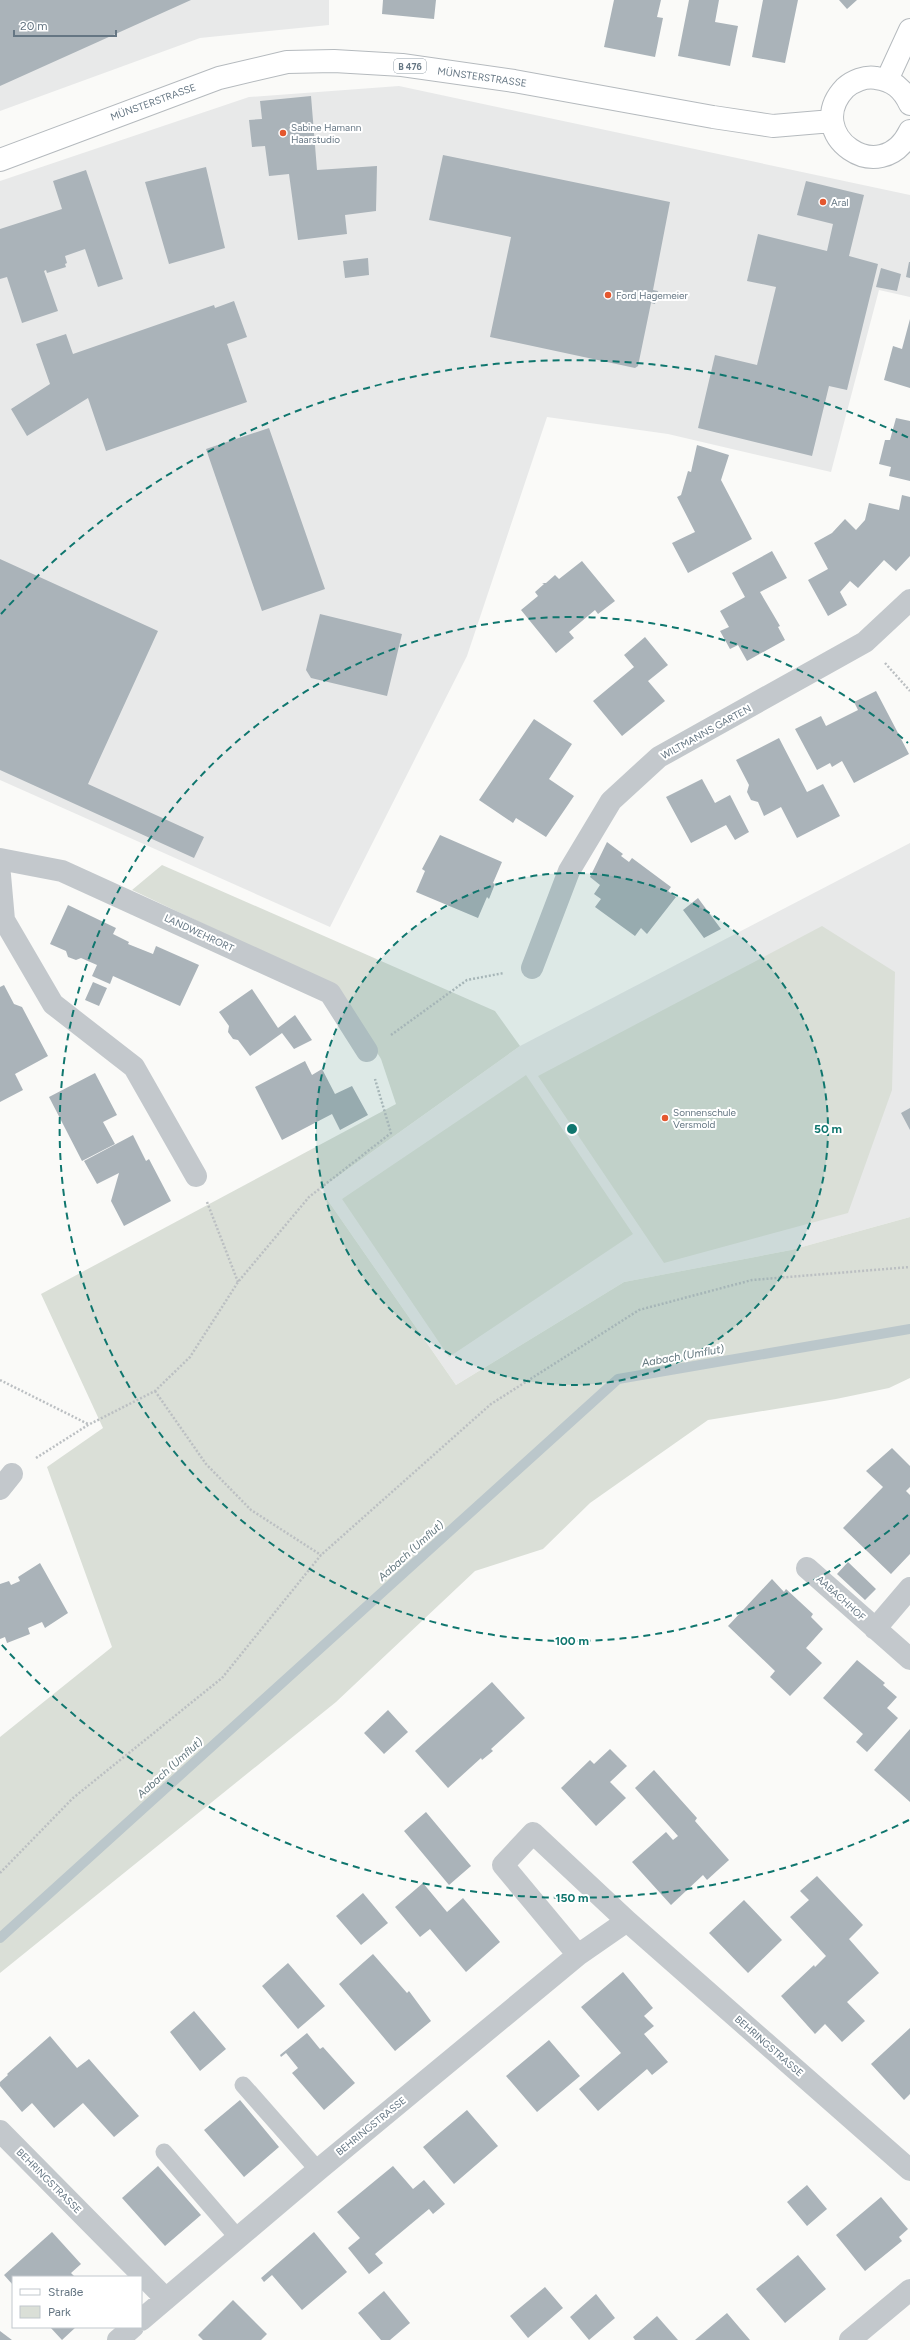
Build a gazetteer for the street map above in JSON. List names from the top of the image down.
{
  "streets": {
    "main road": ["B 476", "MÜNSTERSTRASSE"],
    "street": [
      "WILTMANNS GARTEN",
      "LANDWEHRORT",
      "AABACHHOF",
      "BEHRINGSTRASSE"
    ]
  },
  "water": ["Aabach (Umflut)"],
  "places": [
    "Sabine Hamann Haarstudio",
    "Aral",
    "Ford Hagemeier",
    "Sonnenschule Versmold"
  ],
  "legend": ["Straße", "Park"],
  "scale_bar": "20 m",
  "rings": ["50 m", "100 m", "150 m"]
}
